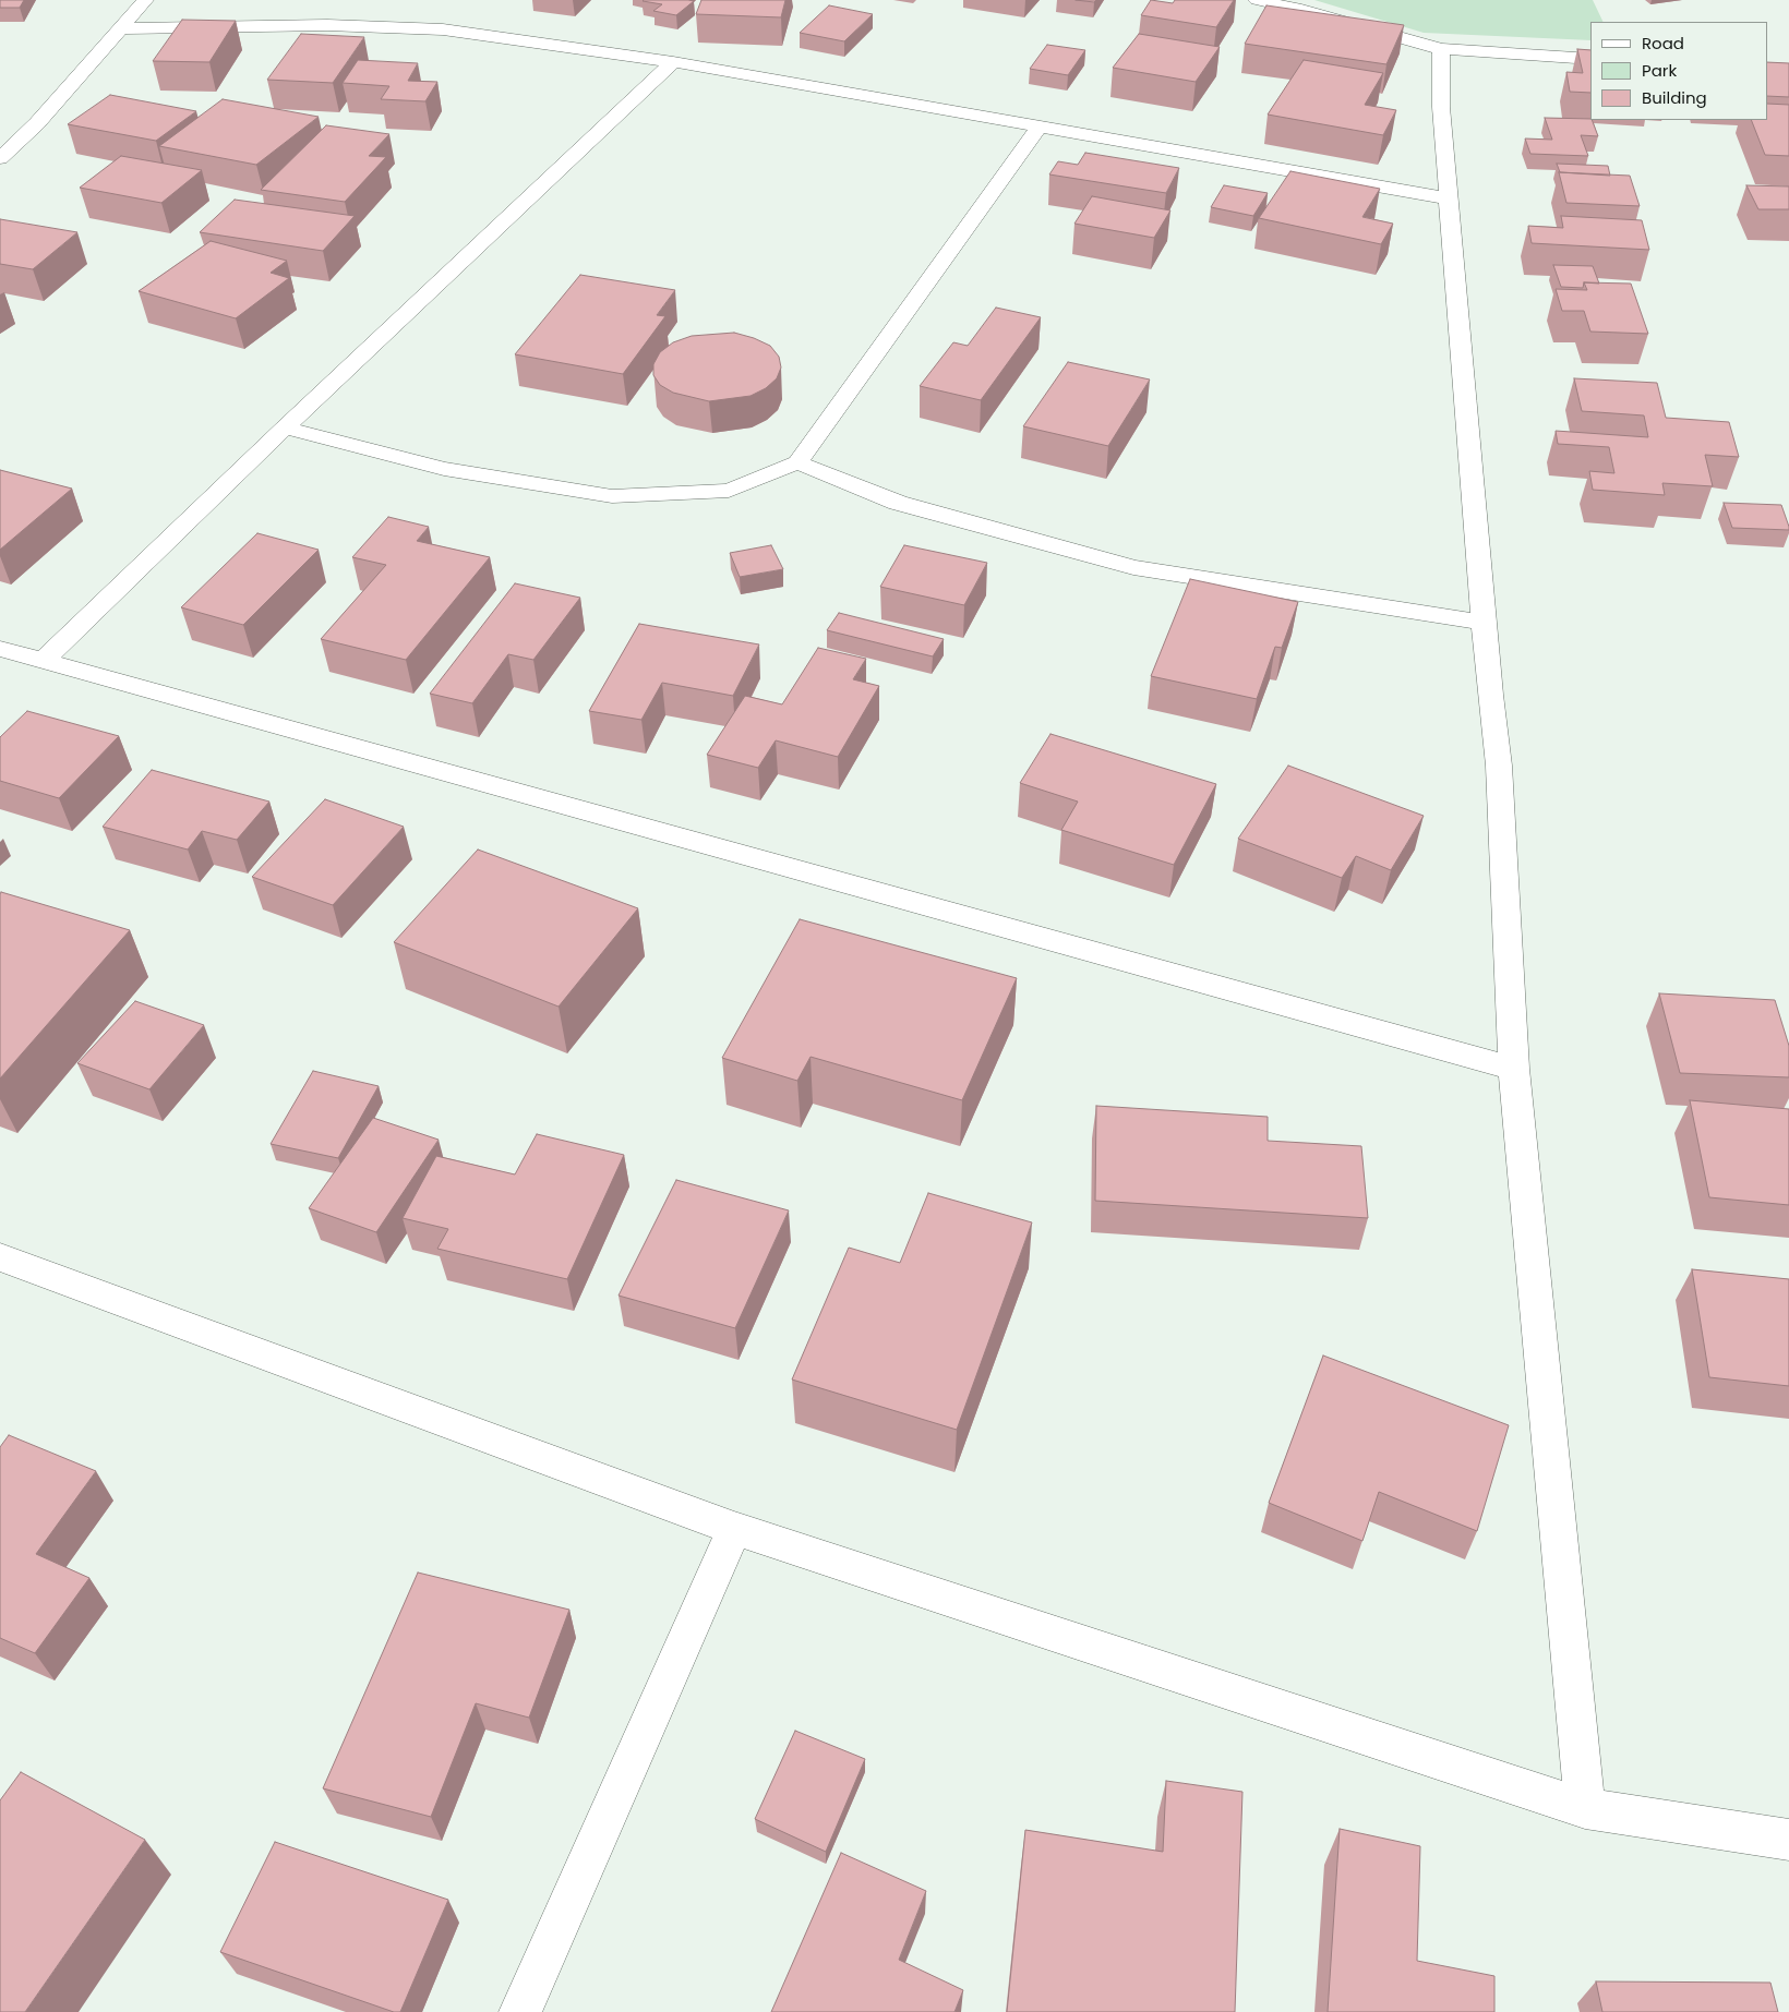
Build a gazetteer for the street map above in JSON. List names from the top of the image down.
{
  "legend": ["Road", "Park", "Building"]
}
